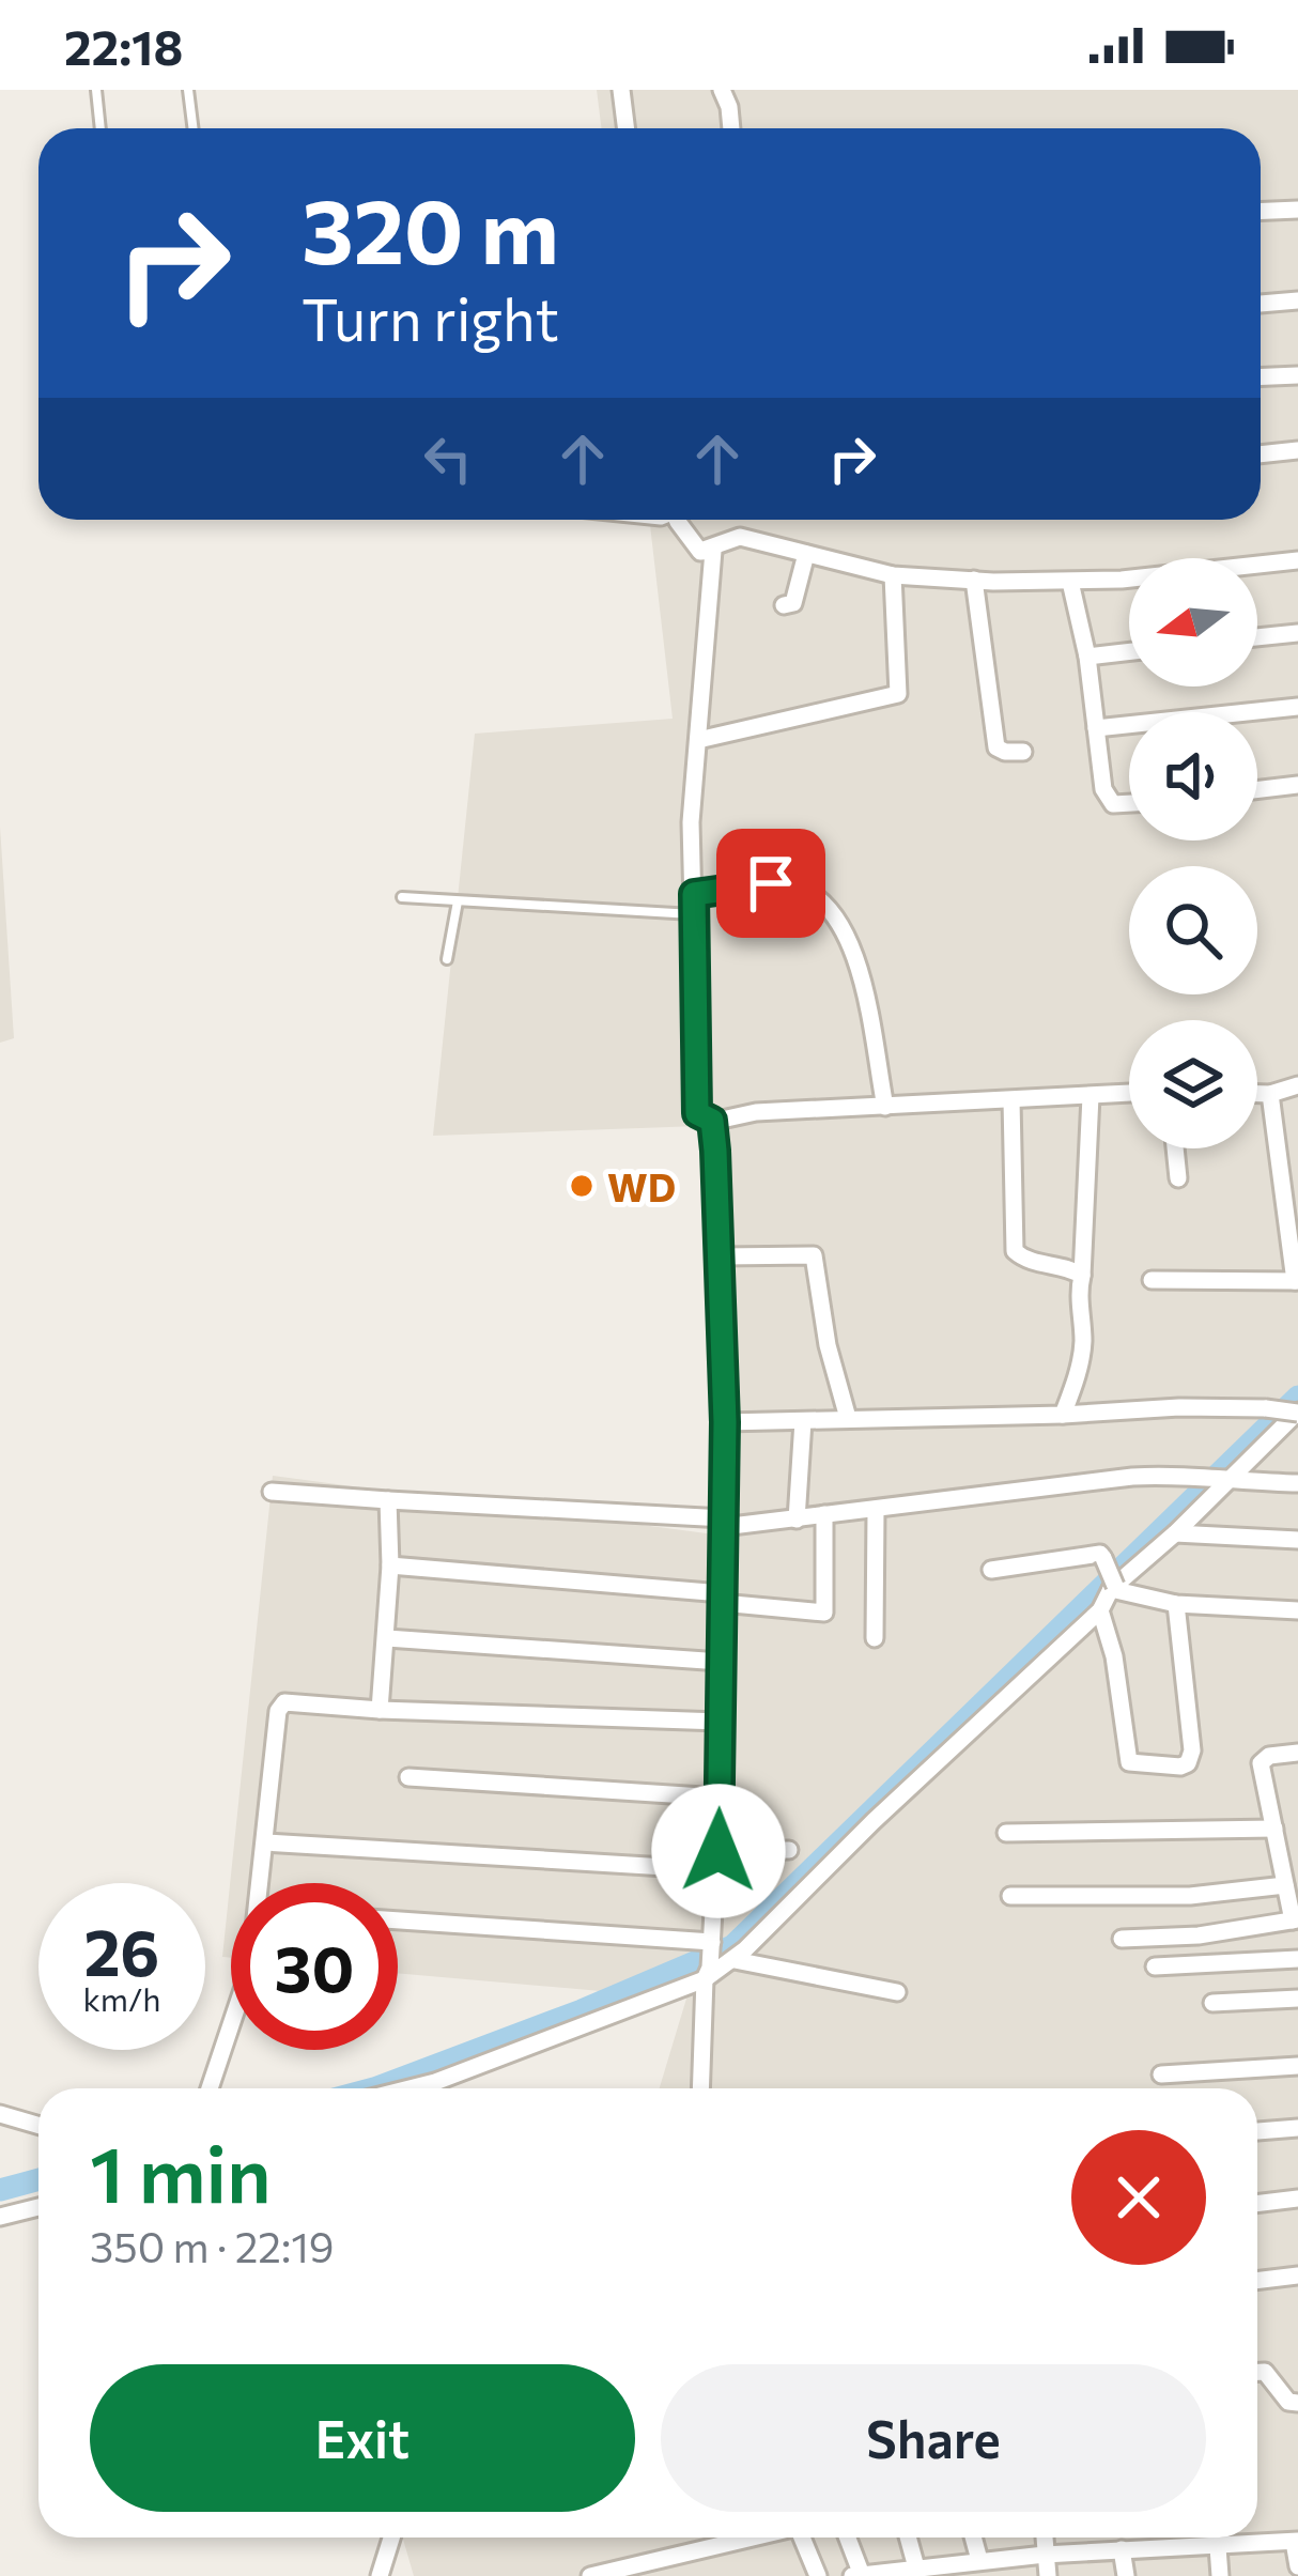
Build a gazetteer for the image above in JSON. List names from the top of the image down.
{
  "places": ["WD"],
  "north": "left",
  "page": {
    "status": "22:18",
    "turn": ["320 m", "Turn right"],
    "speed": "26 km/h",
    "limit": "30",
    "heading": ["1 min", "350 m · 22:19"],
    "buttons": ["Exit", "Share"]
  }
}
